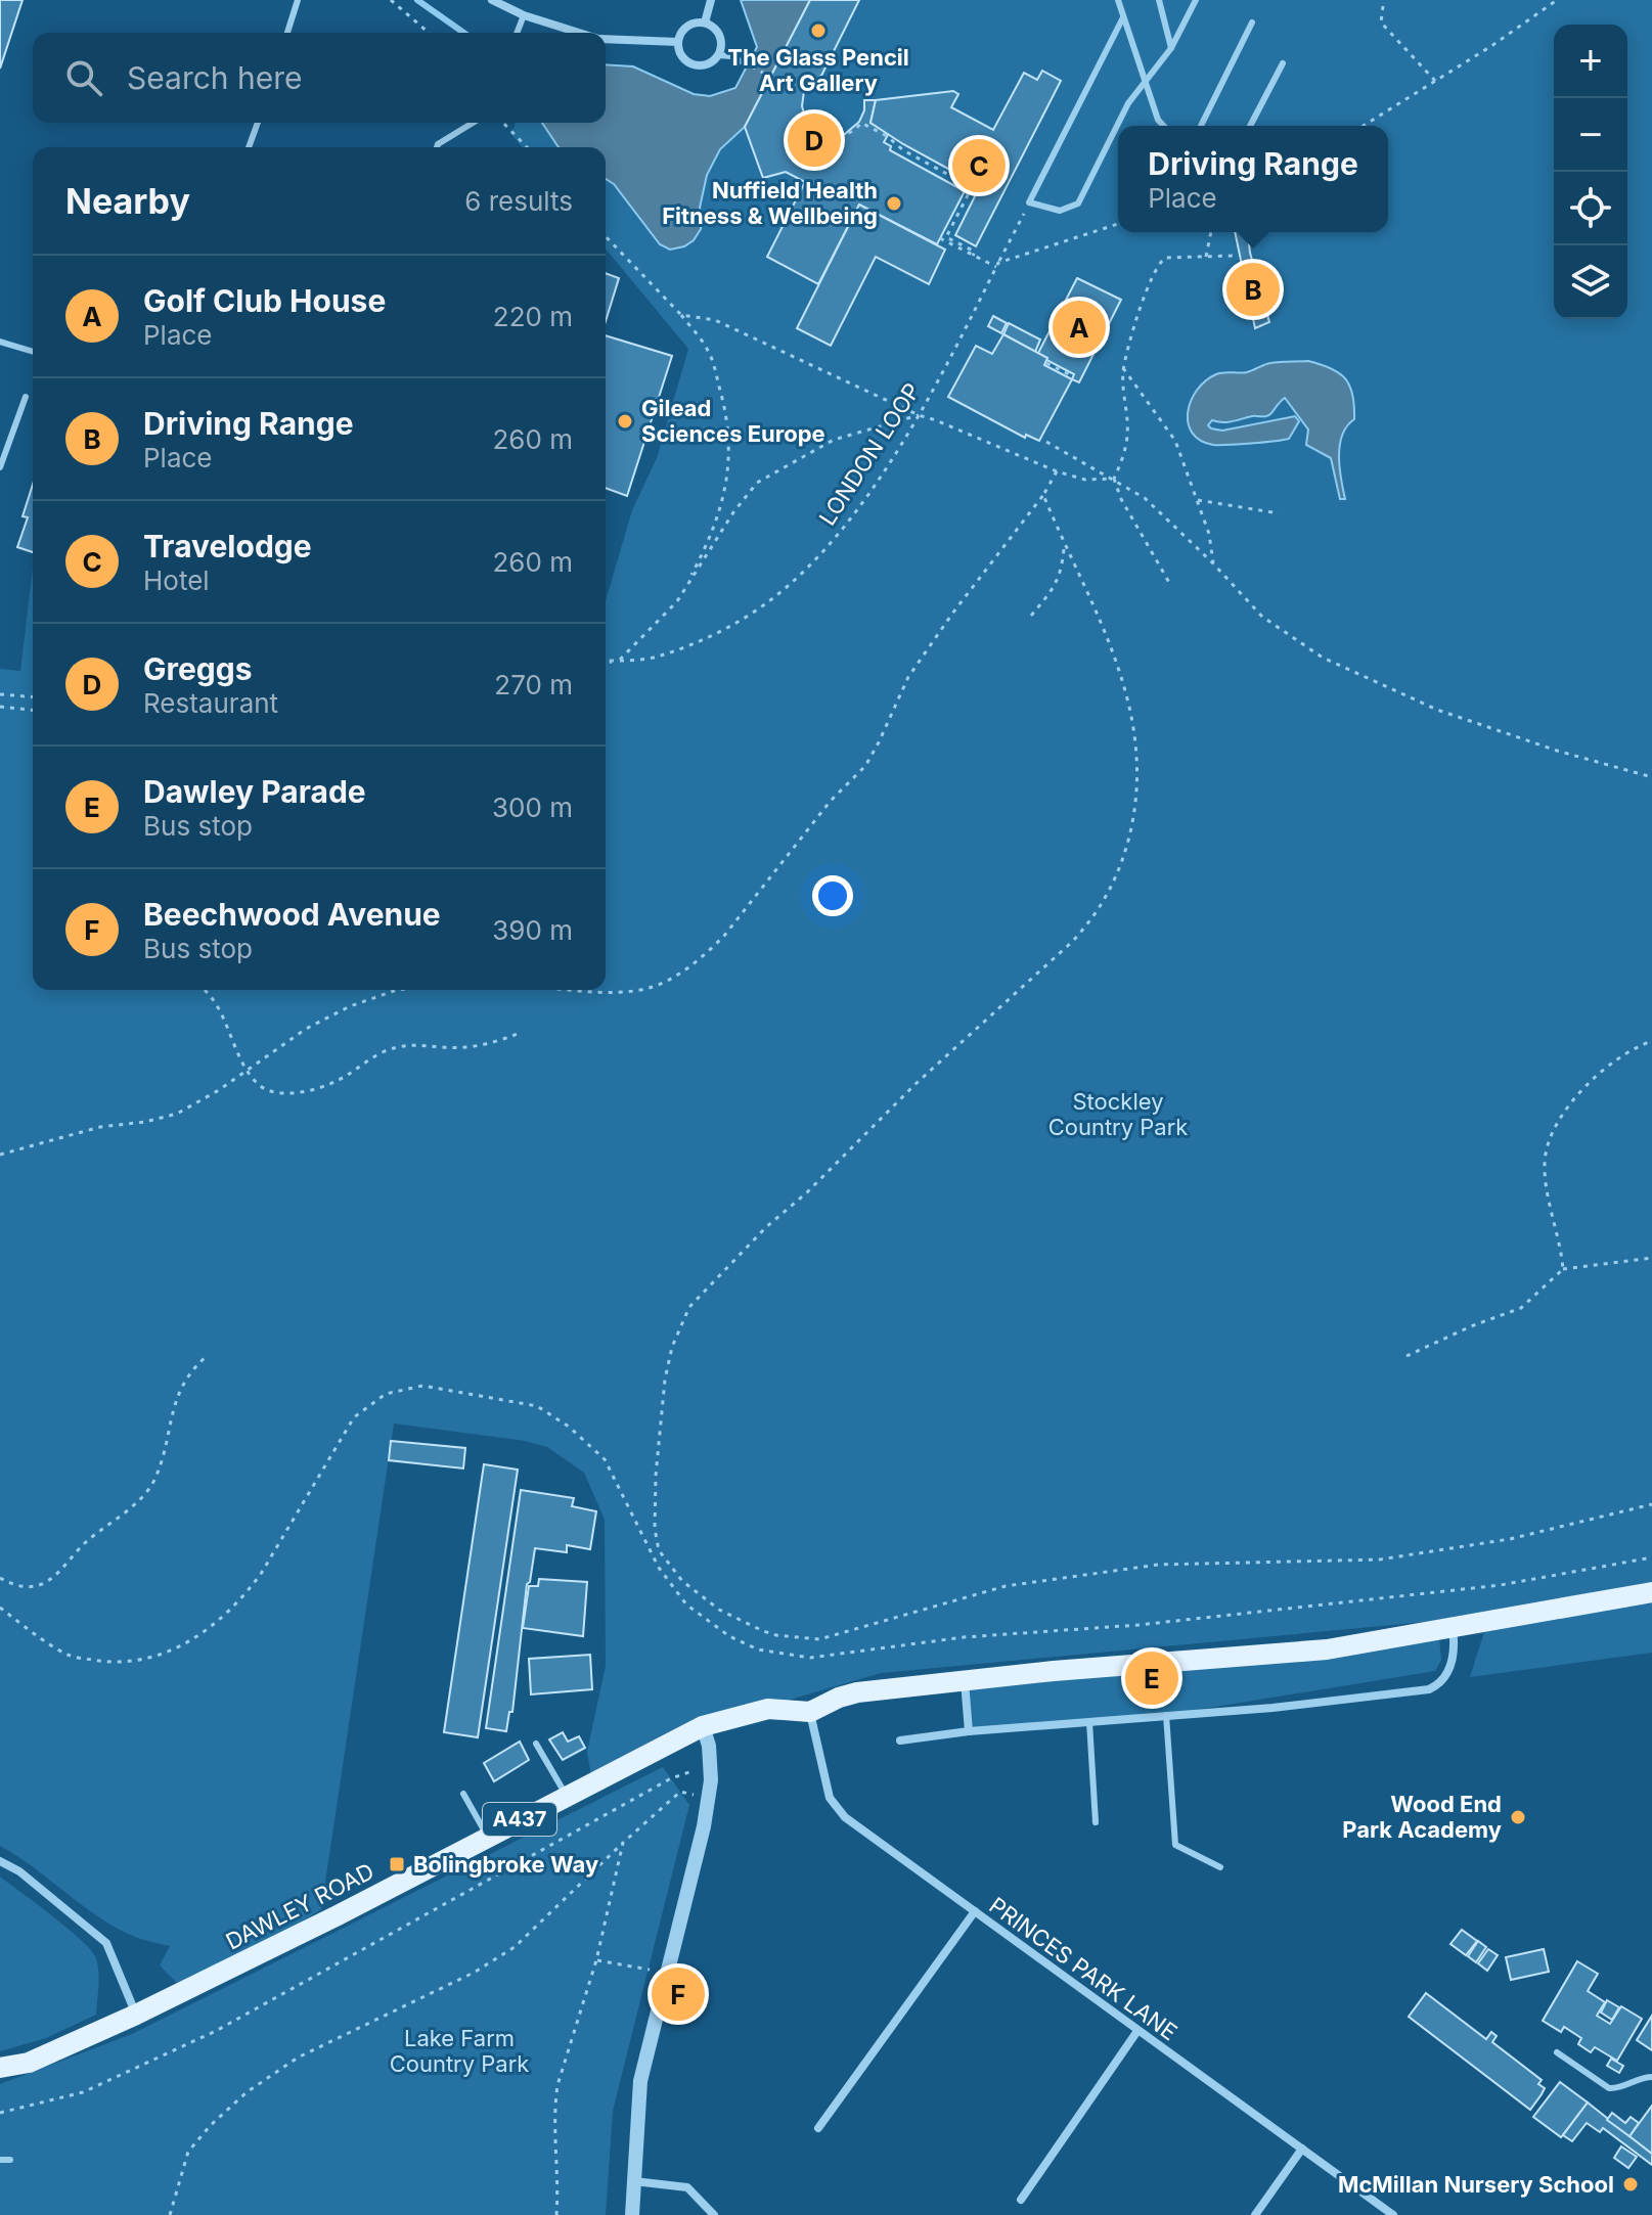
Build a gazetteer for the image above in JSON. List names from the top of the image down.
{
  "streets": {
    "main road": ["A437", "DAWLEY ROAD"],
    "street": ["PRINCES PARK LANE"],
    "path": ["LONDON LOOP"]
  },
  "crossings": [
    ["A437", "DAWLEY ROAD"],
    ["A437", "PRINCES PARK LANE"]
  ],
  "parks": ["Stockley Country Park", "Lake Farm Country Park"],
  "places": {
    "other": [
      "The Glass Pencil Art Gallery",
      "Nuffield Health Fitness & Wellbeing",
      "Gilead Sciences Europe",
      "Wood End Park Academy",
      "McMillan Nursery School"
    ],
    "transit": ["Bolingbroke Way"]
  },
  "page": {
    "map_buttons": ["+", "−"],
    "search": "Search here",
    "pins": [
      "D",
      "C",
      "B",
      "A",
      "E",
      "F"
    ],
    "popup": ["Driving Range", "Place"],
    "heading": ["Nearby", "6 results"],
    "list": [
      {
        "mark": "A",
        "name": "Golf Club House",
        "note": "Place",
        "value": "220 m"
      },
      {
        "mark": "B",
        "name": "Driving Range",
        "note": "Place",
        "value": "260 m"
      },
      {
        "mark": "C",
        "name": "Travelodge",
        "note": "Hotel",
        "value": "260 m"
      },
      {
        "mark": "D",
        "name": "Greggs",
        "note": "Restaurant",
        "value": "270 m"
      },
      {
        "mark": "E",
        "name": "Dawley Parade",
        "note": "Bus stop",
        "value": "300 m"
      },
      {
        "mark": "F",
        "name": "Beechwood Avenue",
        "note": "Bus stop",
        "value": "390 m"
      }
    ]
  }
}
